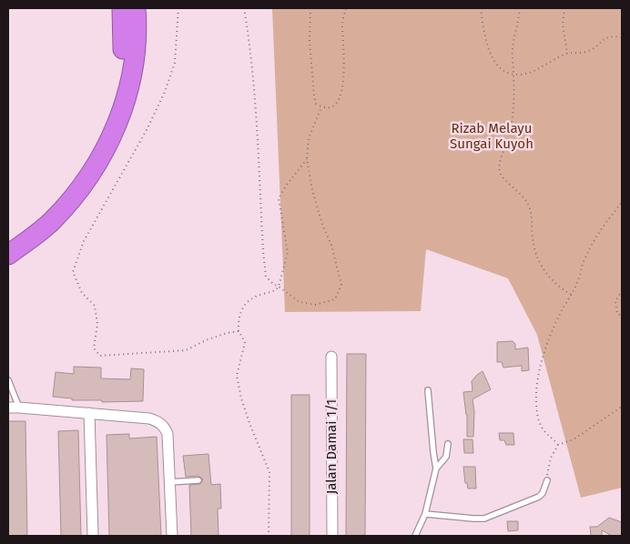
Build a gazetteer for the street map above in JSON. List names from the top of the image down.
{
  "streets": {
    "street": ["Jalan Damai 1/1"]
  },
  "parks": ["Rizab Melayu Sungai Kuyoh"]
}
